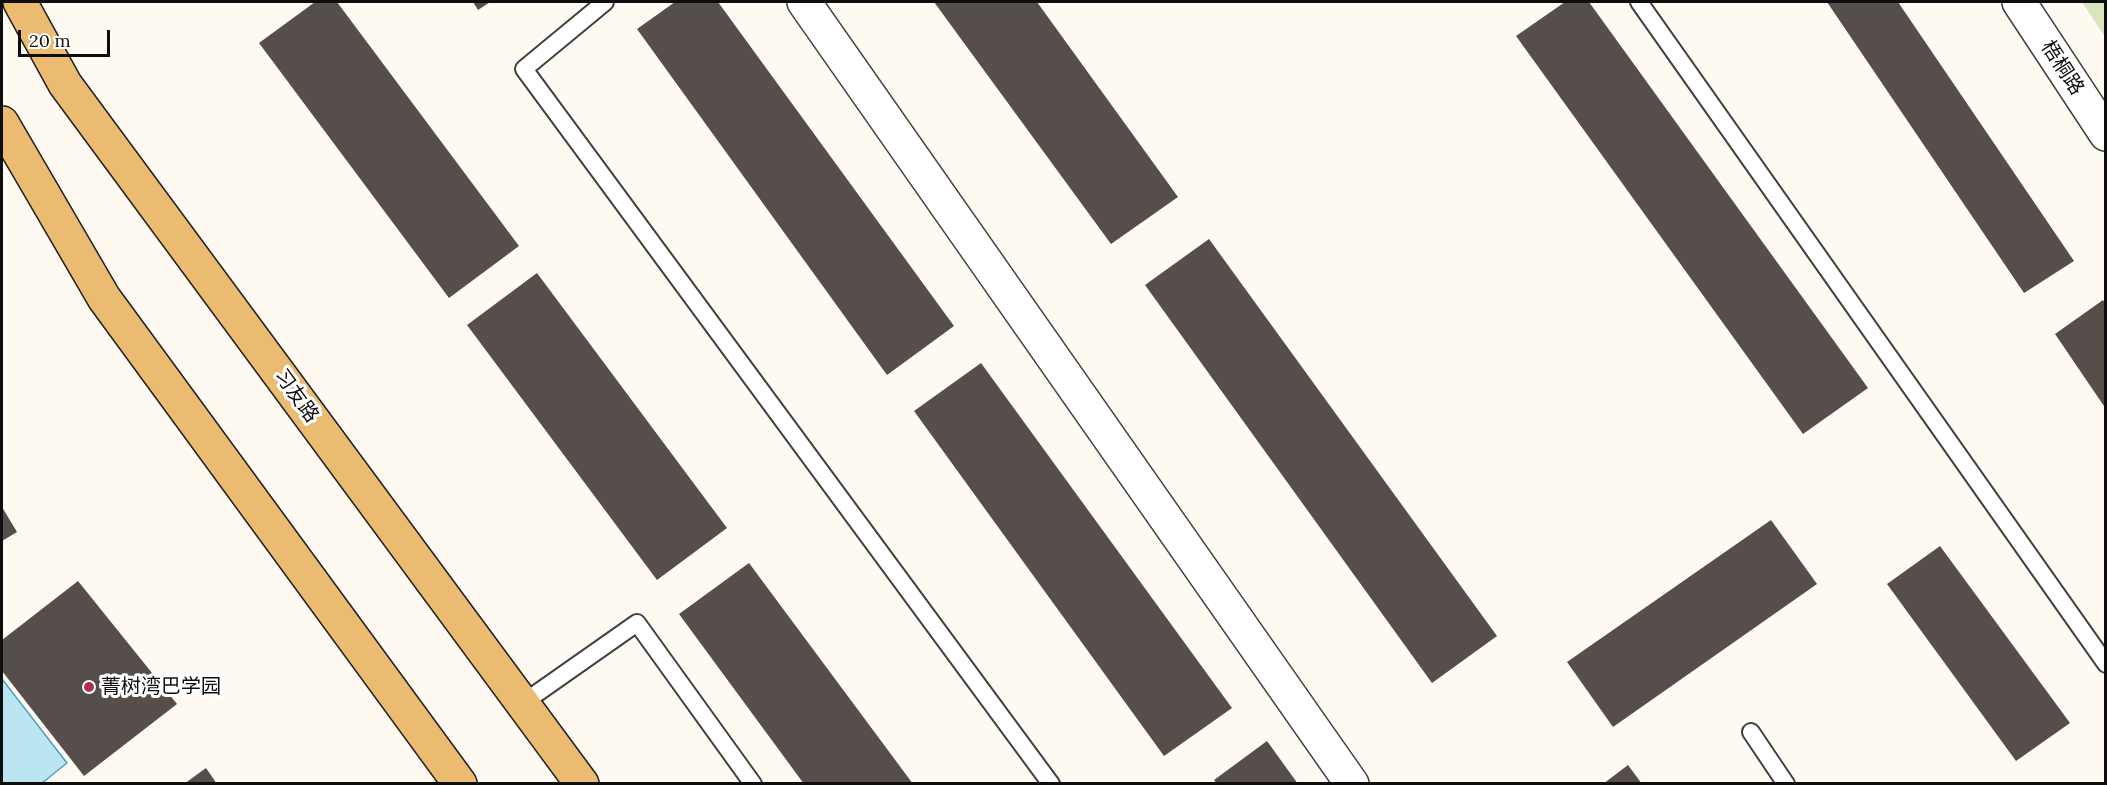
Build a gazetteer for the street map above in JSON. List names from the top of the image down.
{
  "streets": {
    "main road": ["习友路"],
    "street": ["梧桐路"]
  },
  "places": ["菁树湾巴学园"],
  "scale_bar": "20 m"
}
